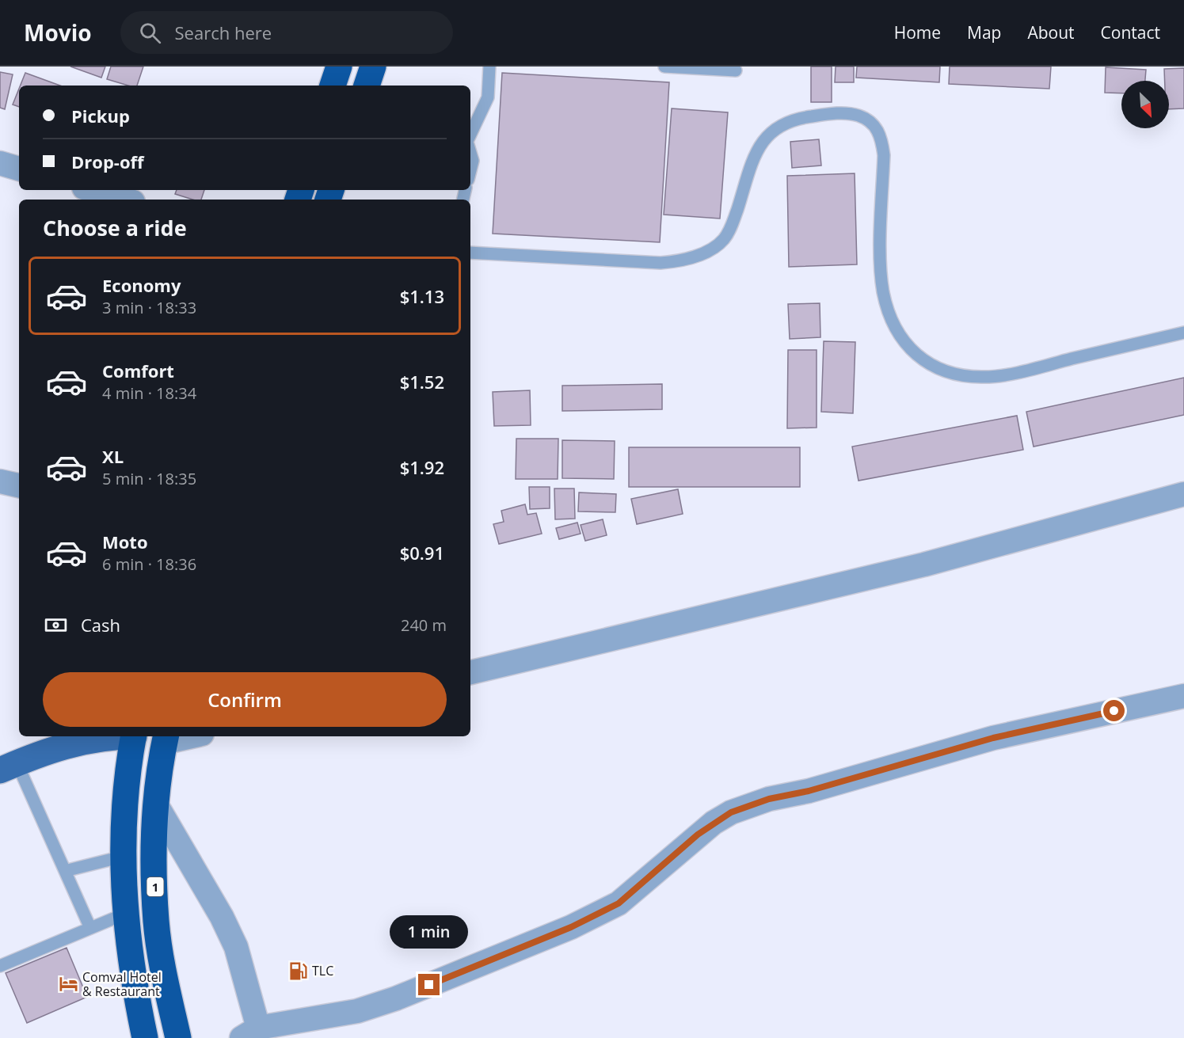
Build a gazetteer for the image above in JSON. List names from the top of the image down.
{
  "streets": {
    "highway": ["1"]
  },
  "places": {
    "fuel station": ["TLC"],
    "hotel": ["Comval Hotel & Restaurant"]
  },
  "north": "bottom right",
  "page": {
    "header": "Movio",
    "search": "Search here",
    "nav": [
      "Home",
      "Map",
      "About",
      "Contact"
    ],
    "banner": ["Pickup", "Drop-off"],
    "heading": "Choose a ride",
    "list": [
      {
        "name": "Economy",
        "note": "3 min · 18:33",
        "value": "$1.13"
      },
      {
        "name": "Comfort",
        "note": "4 min · 18:34",
        "value": "$1.52"
      },
      {
        "name": "XL",
        "note": "5 min · 18:35",
        "value": "$1.92"
      },
      {
        "name": "Moto",
        "note": "6 min · 18:36",
        "value": "$0.91"
      }
    ],
    "pay": ["Cash", "240 m"],
    "buttons": "Confirm",
    "bubble": "1 min"
  }
}
